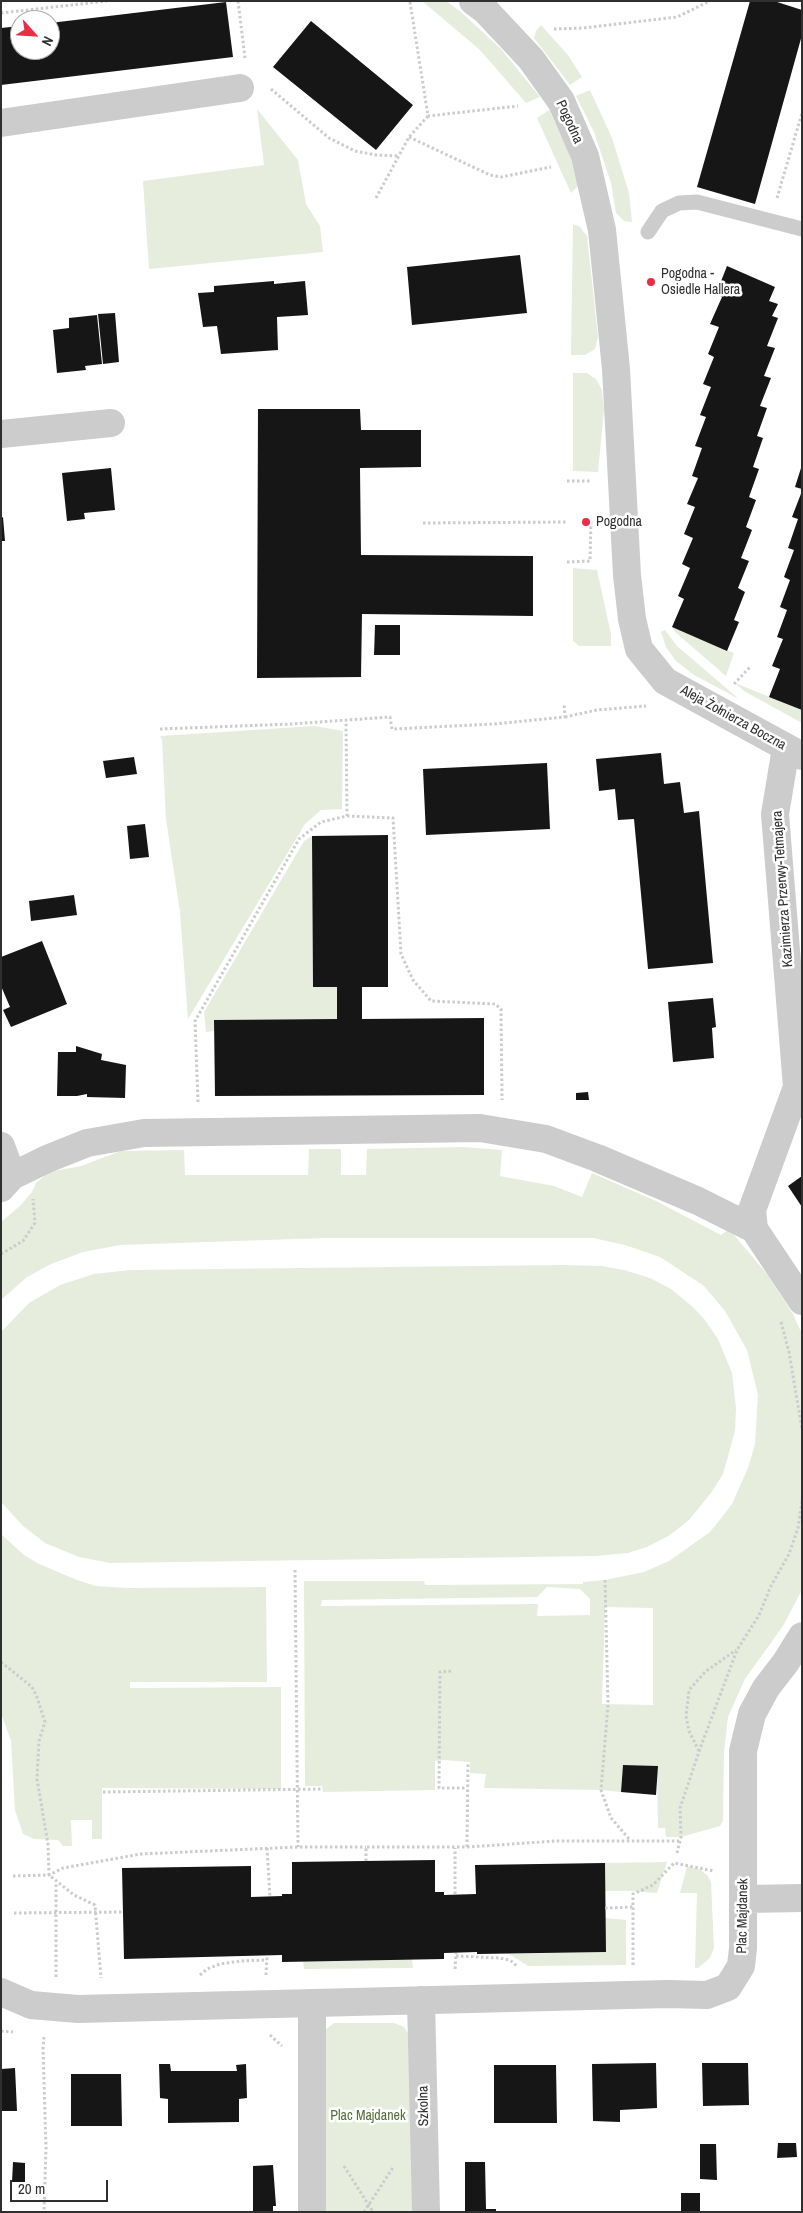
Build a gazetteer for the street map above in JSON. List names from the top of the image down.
{
  "streets": {
    "street": [
      "Pogodna",
      "Aleja Żołnierza Boczna",
      "Kazimierza Przerwy-Tetmajera",
      "Plac Majdanek",
      "Szkolna"
    ]
  },
  "crossings": [
    ["Pogodna", "Aleja Żołnierza Boczna"],
    ["Aleja Żołnierza Boczna", "Kazimierza Przerwy-Tetmajera"],
    ["Plac Majdanek", "Szkolna"]
  ],
  "parks": ["Plac Majdanek"],
  "places": ["Pogodna - Osiedle Hallera", "Pogodna"],
  "scale_bar": "20 m",
  "north": "bottom right"
}
